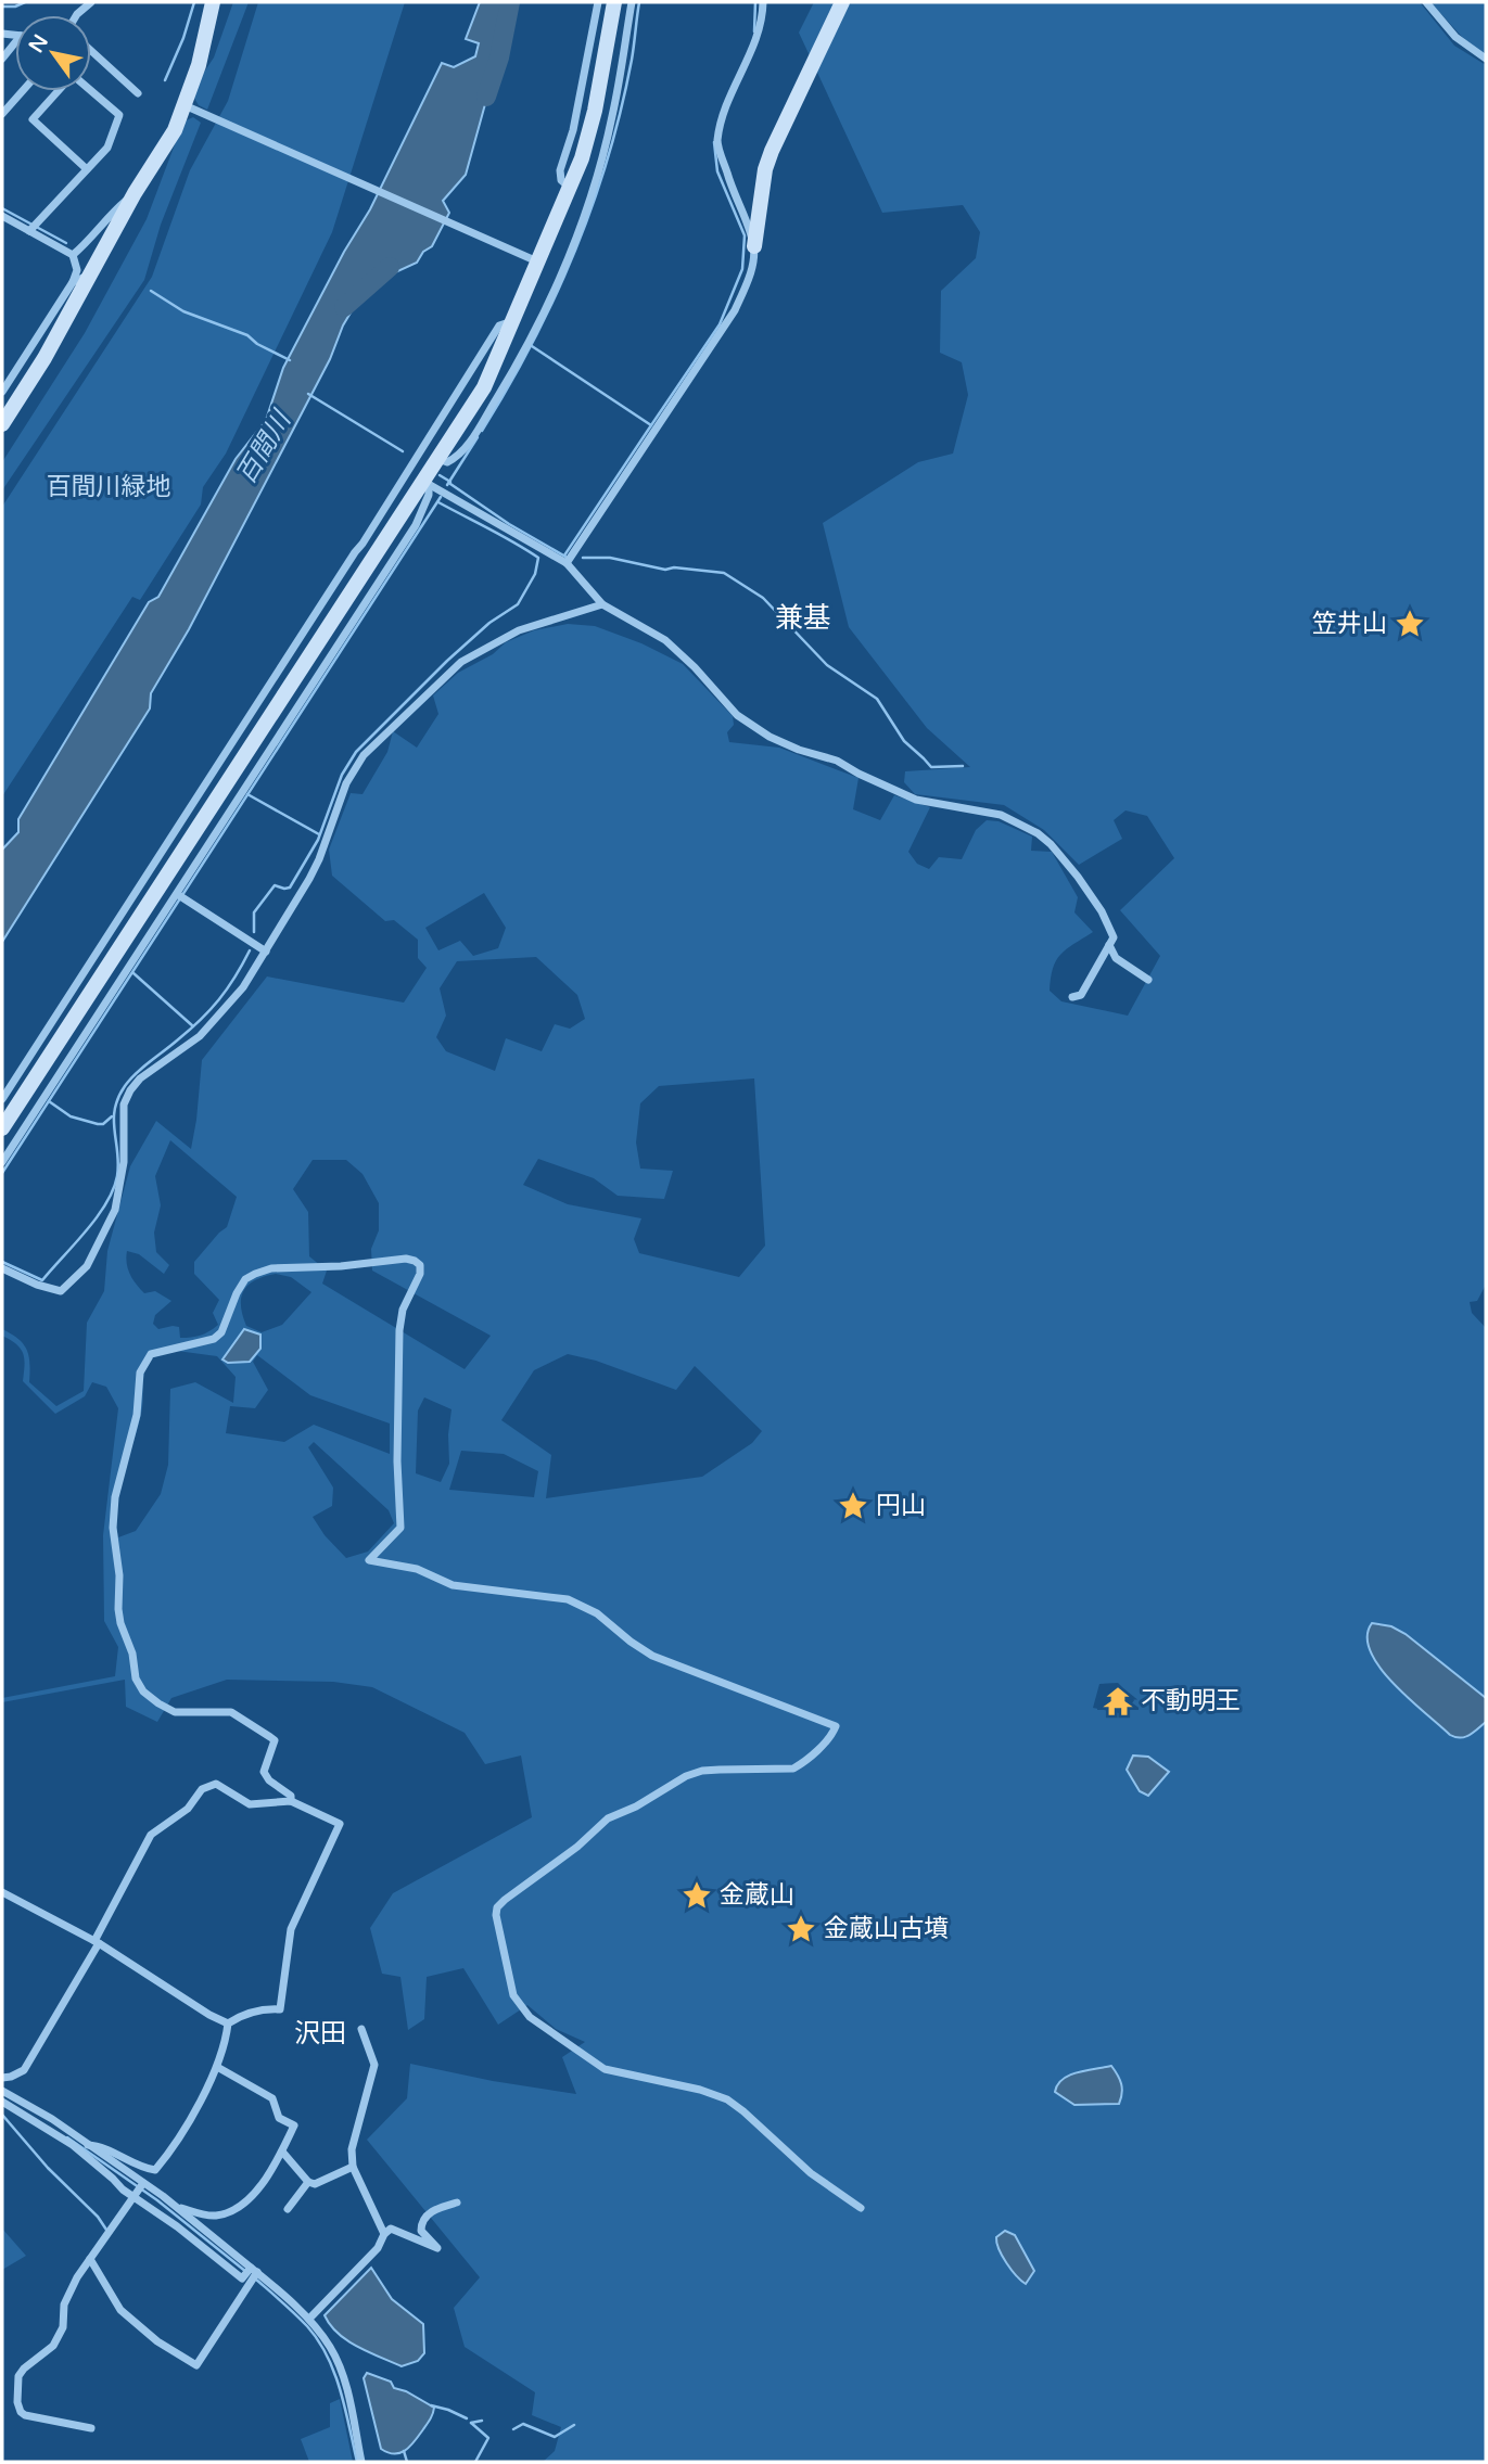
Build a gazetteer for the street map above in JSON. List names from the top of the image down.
{
  "districts": ["兼基", "沢田"],
  "water": ["百間川"],
  "parks": ["百間川緑地"],
  "places": {
    "place": [
      "笠井山",
      "円山",
      "金蔵山",
      "金蔵山古墳"
    ],
    "temple": ["不動明王"]
  },
  "north": "top left"
}
